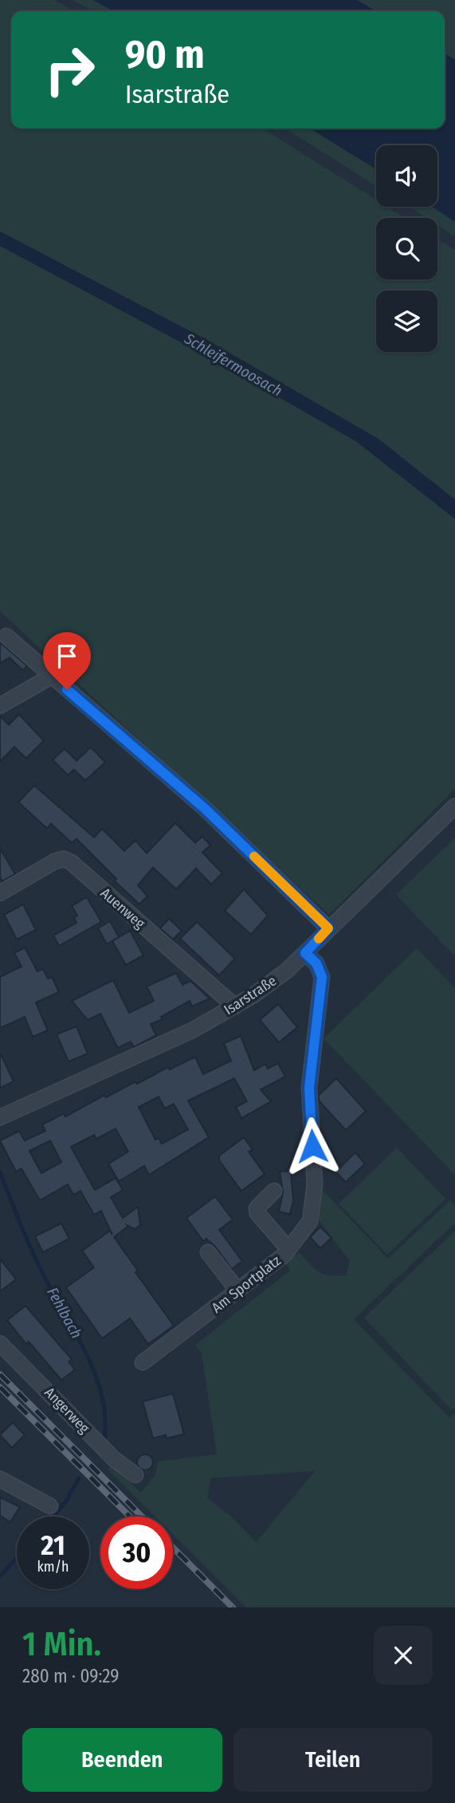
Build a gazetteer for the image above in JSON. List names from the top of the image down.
{
  "streets": {
    "street": [
      "Auenweg",
      "Isarstraße",
      "Am Sportplatz",
      "Angerweg"
    ]
  },
  "crossings": [
    ["Auenweg", "Isarstraße"],
    ["Isarstraße", "Am Sportplatz"]
  ],
  "water": ["Schleifermoosach", "Fehlbach"],
  "page": {
    "turn": ["90 m", "Isarstraße"],
    "speed": "21 km/h",
    "limit": "30",
    "heading": ["1 Min.", "280 m · 09:29"],
    "buttons": ["Beenden", "Teilen"]
  }
}
